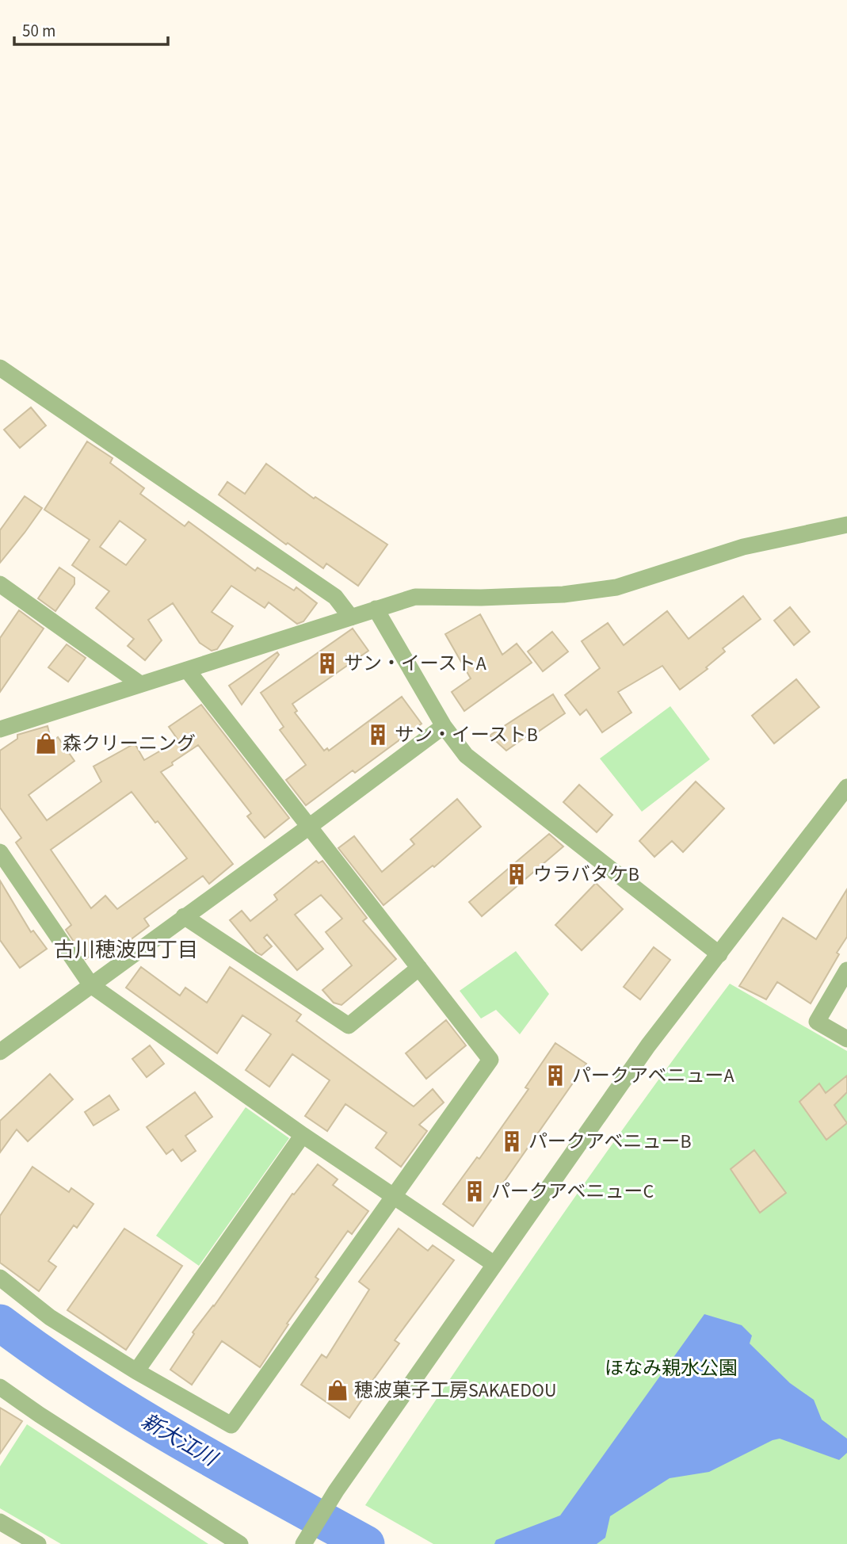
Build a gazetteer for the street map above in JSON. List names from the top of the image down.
{
  "districts": ["古川穂波四丁目"],
  "water": ["新大江川"],
  "parks": ["ほなみ親水公園"],
  "places": {
    "building": [
      "サン・イーストA",
      "サン・イーストB",
      "ウラバタケB",
      "パークアベニューA",
      "パークアベニューB",
      "パークアベニューC"
    ],
    "shop": ["森クリーニング", "穂波菓子工房SAKAEDOU"]
  },
  "scale_bar": "50 m"
}
